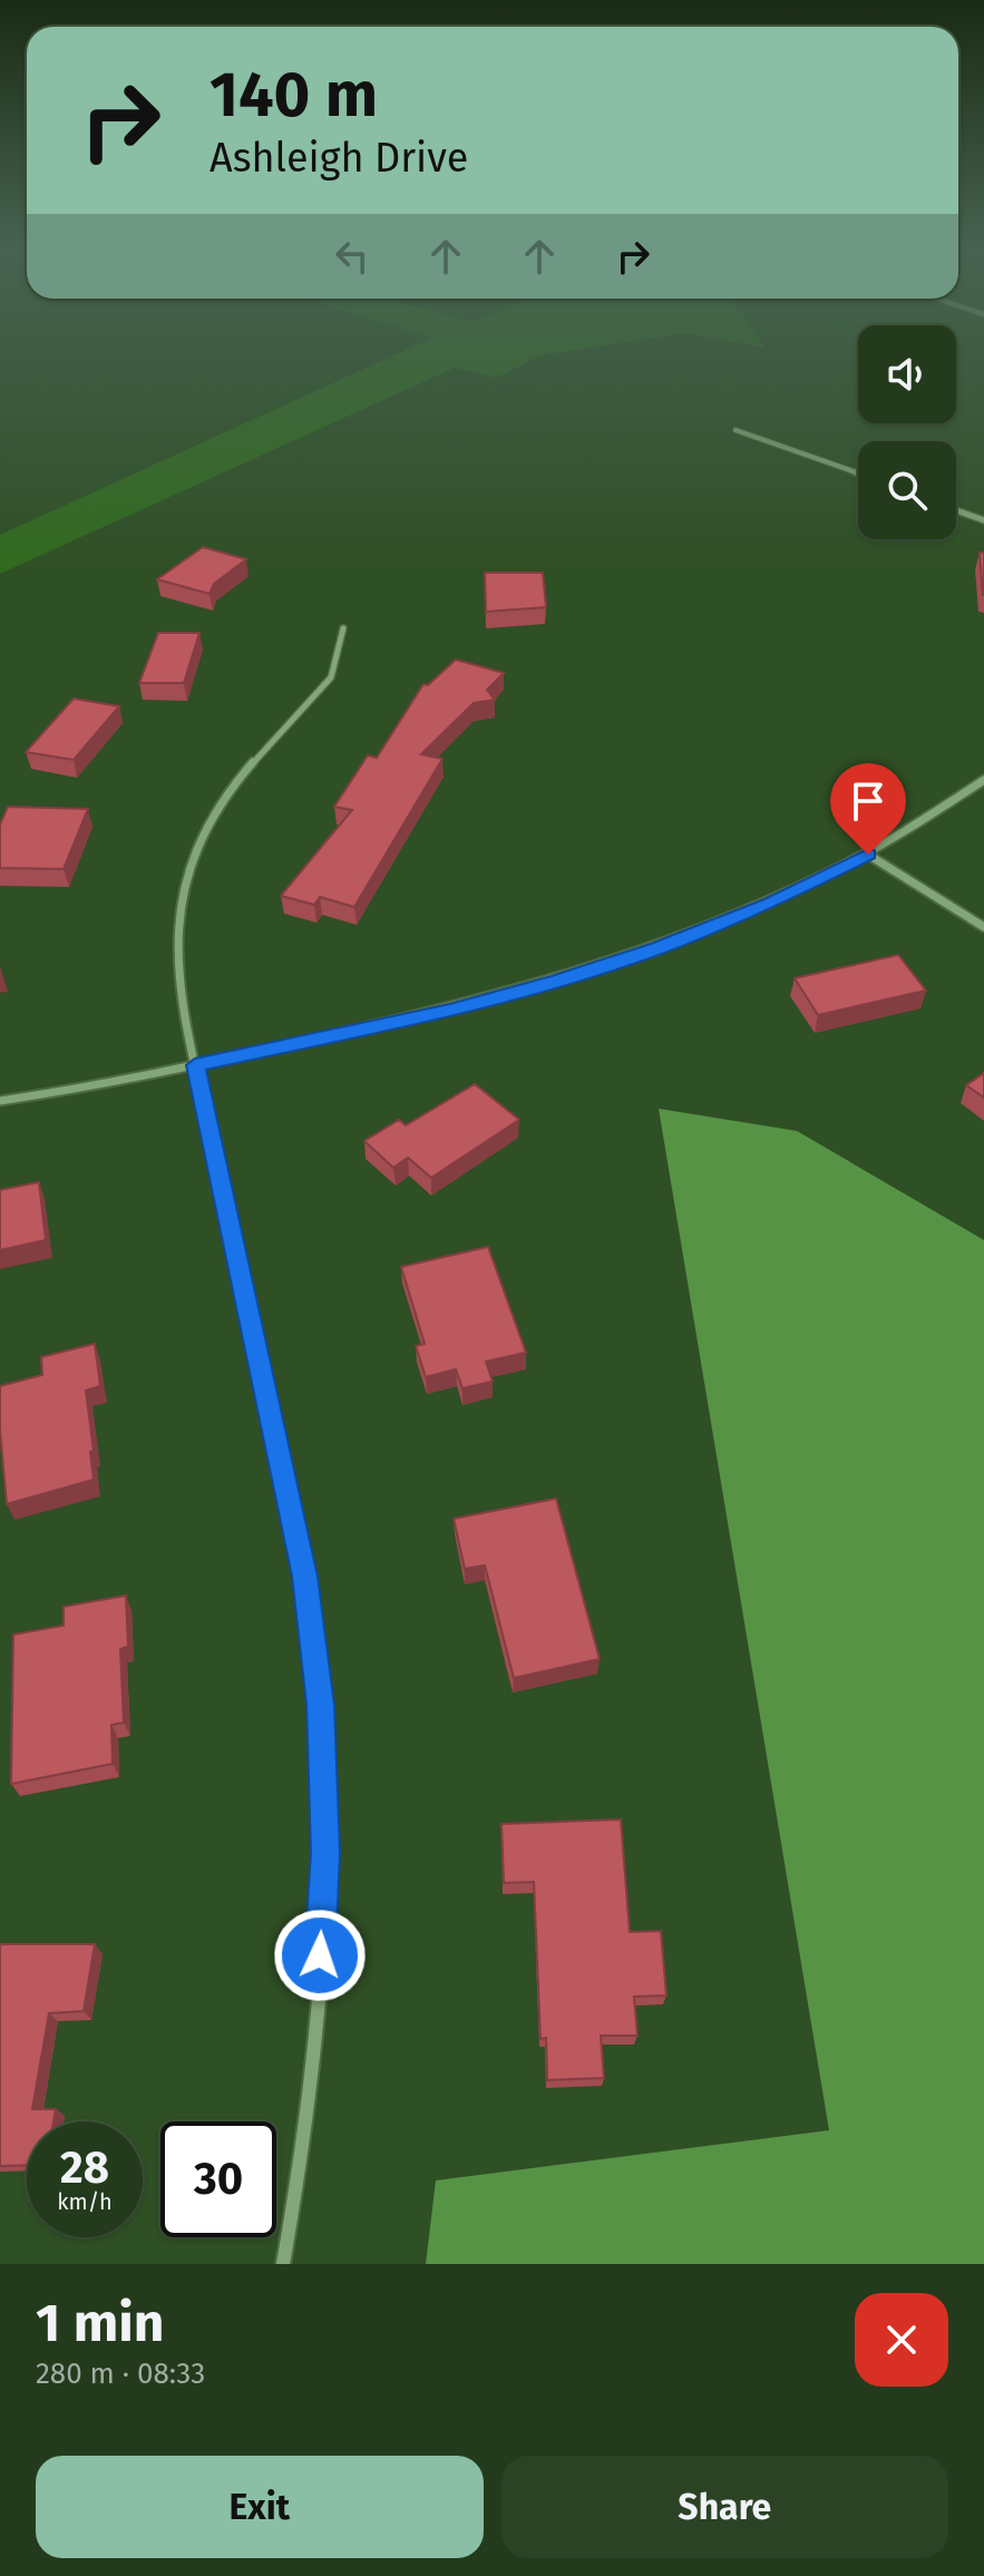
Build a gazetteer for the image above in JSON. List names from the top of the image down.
{
  "page": {
    "turn": ["140 m", "Ashleigh Drive"],
    "speed": "28 km/h",
    "limit": "30",
    "heading": ["1 min", "280 m · 08:33"],
    "buttons": ["Exit", "Share"]
  }
}
